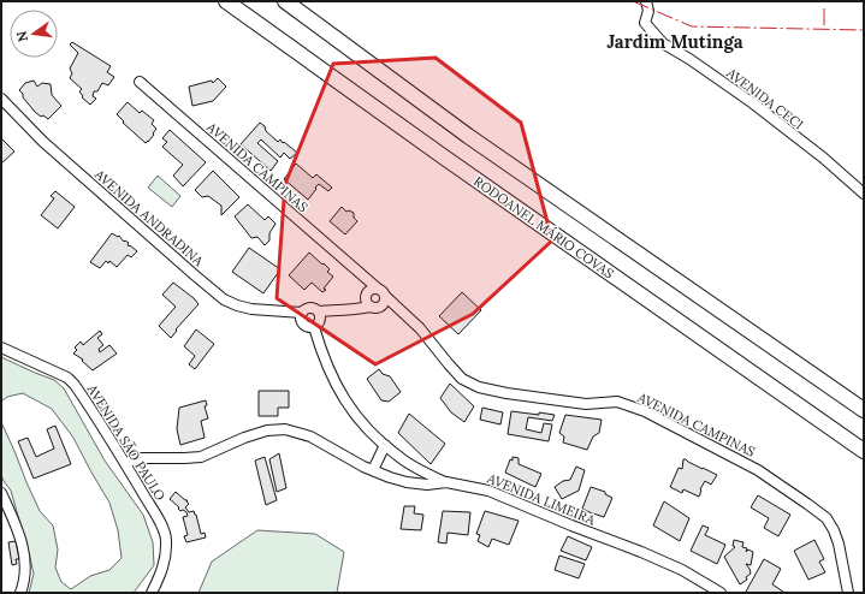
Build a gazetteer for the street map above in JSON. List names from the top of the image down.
{
  "streets": {
    "highway": ["RODOANEL MÁRIO COVAS"],
    "street": [
      "AVENIDA CECI",
      "AVENIDA CAMPINAS",
      "AVENIDA ANDRADINA",
      "AVENIDA SÃO PAULO",
      "AVENIDA LIMEIRA"
    ]
  },
  "crossings": [
    ["AVENIDA SÃO PAULO", "AVENIDA LIMEIRA"]
  ],
  "districts": ["Jardim Mutinga"],
  "north": "left"
}
